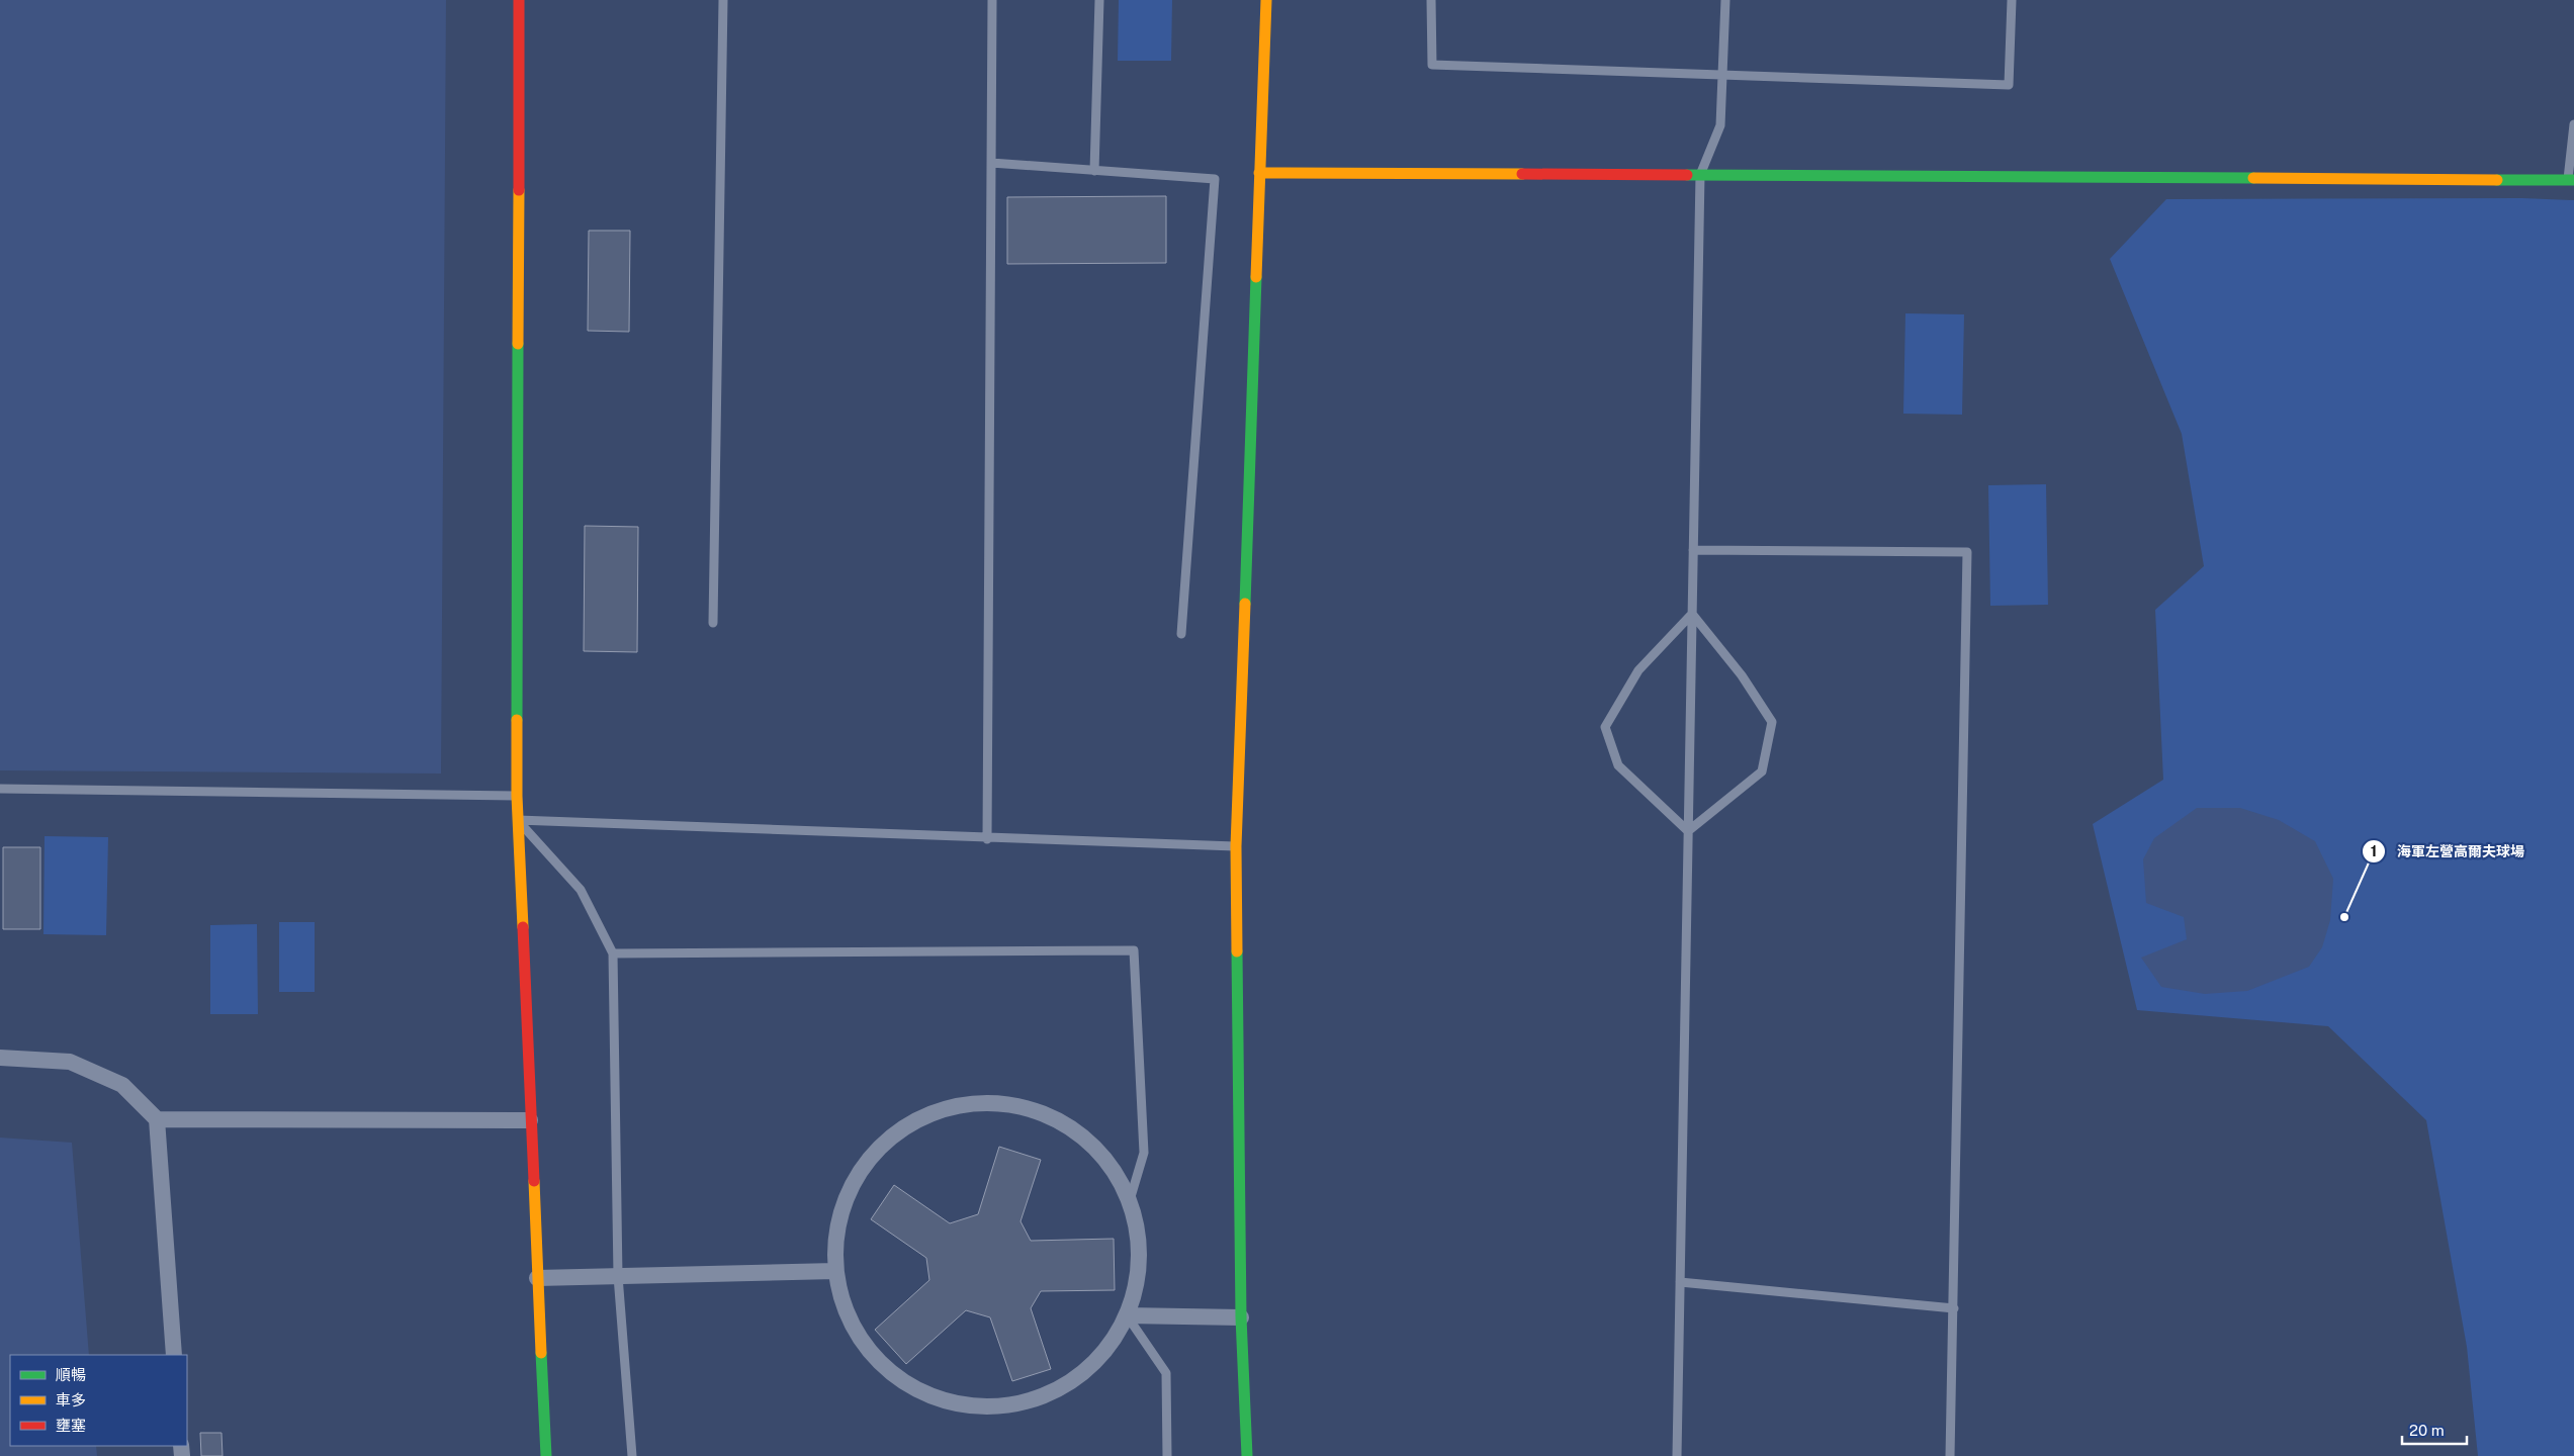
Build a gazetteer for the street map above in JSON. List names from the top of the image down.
{
  "places": ["海軍左營高爾夫球場"],
  "legend": ["順暢", "車多", "壅塞"],
  "scale_bar": "20 m"
}
